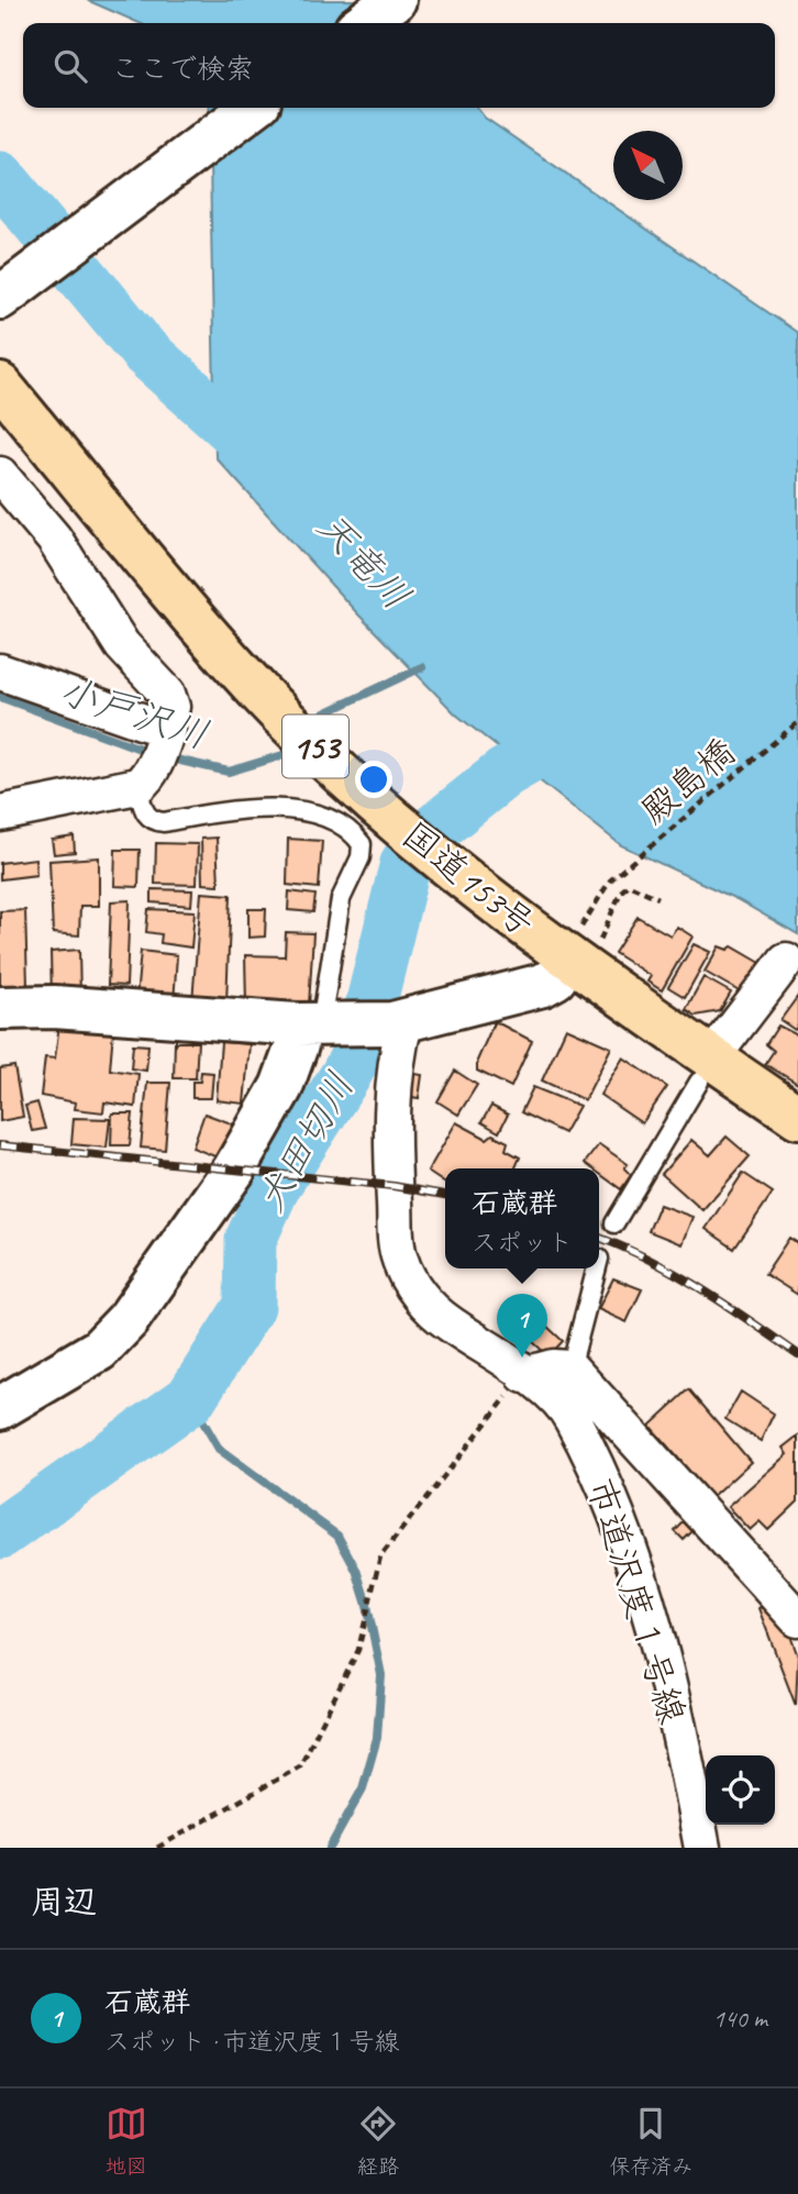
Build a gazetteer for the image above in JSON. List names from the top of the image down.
{
  "streets": {
    "highway": ["153", "国道153号"],
    "street": ["市道沢度１号線"],
    "path": ["殿島橋"]
  },
  "crossings": [
    ["殿島橋", "国道153号"]
  ],
  "water": ["天竜川", "小戸沢川", "犬田切川"],
  "north": "top left",
  "page": {
    "search": "ここで検索",
    "popup": ["石蔵群", "スポット"],
    "pins": "1",
    "heading": "周辺",
    "list": [
      {
        "mark": "1",
        "name": "石蔵群",
        "note": "スポット · 市道沢度１号線",
        "value": "140 m"
      }
    ],
    "nav": ["地図", "経路", "保存済み"]
  }
}
